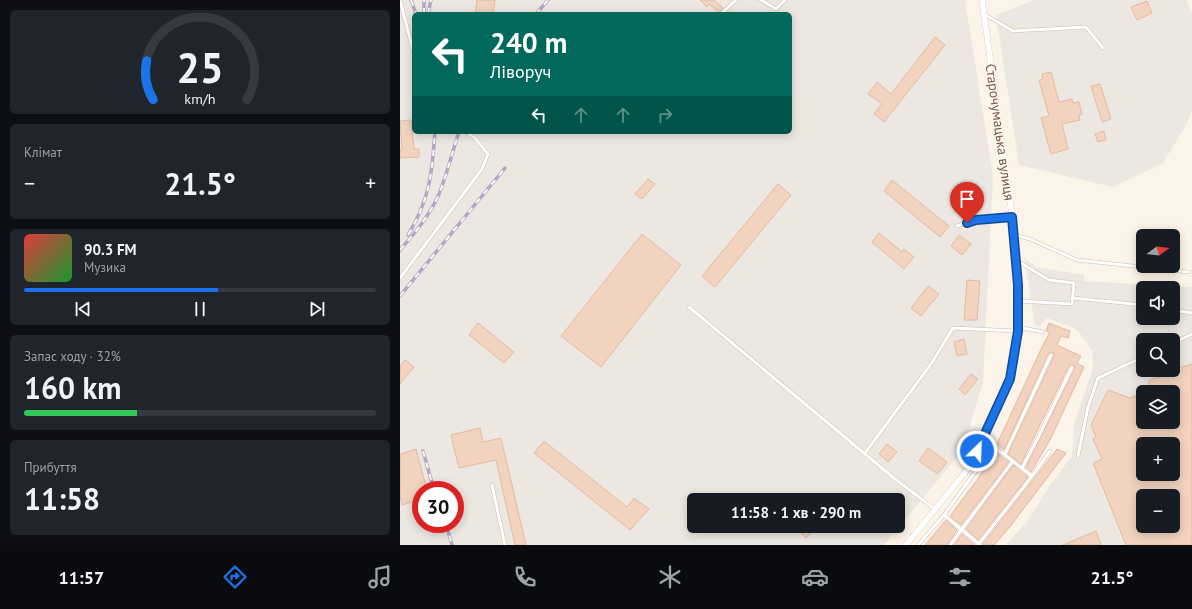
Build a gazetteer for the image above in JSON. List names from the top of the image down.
{
  "streets": {
    "street": ["Старочумацька вулиця"]
  },
  "north": "right",
  "page": {
    "turn": ["240 m", "Ліворуч"],
    "tile": [
      "Клімат",
      ["Запас ходу · 32%", "160 km"],
      ["Прибуття", "11:58"]
    ],
    "heat": ["−", "21.5°", "+"],
    "map_buttons": ["+", "−"],
    "song": ["90.3 FM", "Музика"],
    "limit": "30",
    "trip": "11:58 · 1 хв · 290 m",
    "tabs": ["11:57", "21.5°"],
    "gauge": ["25", "km/h"]
  }
}
